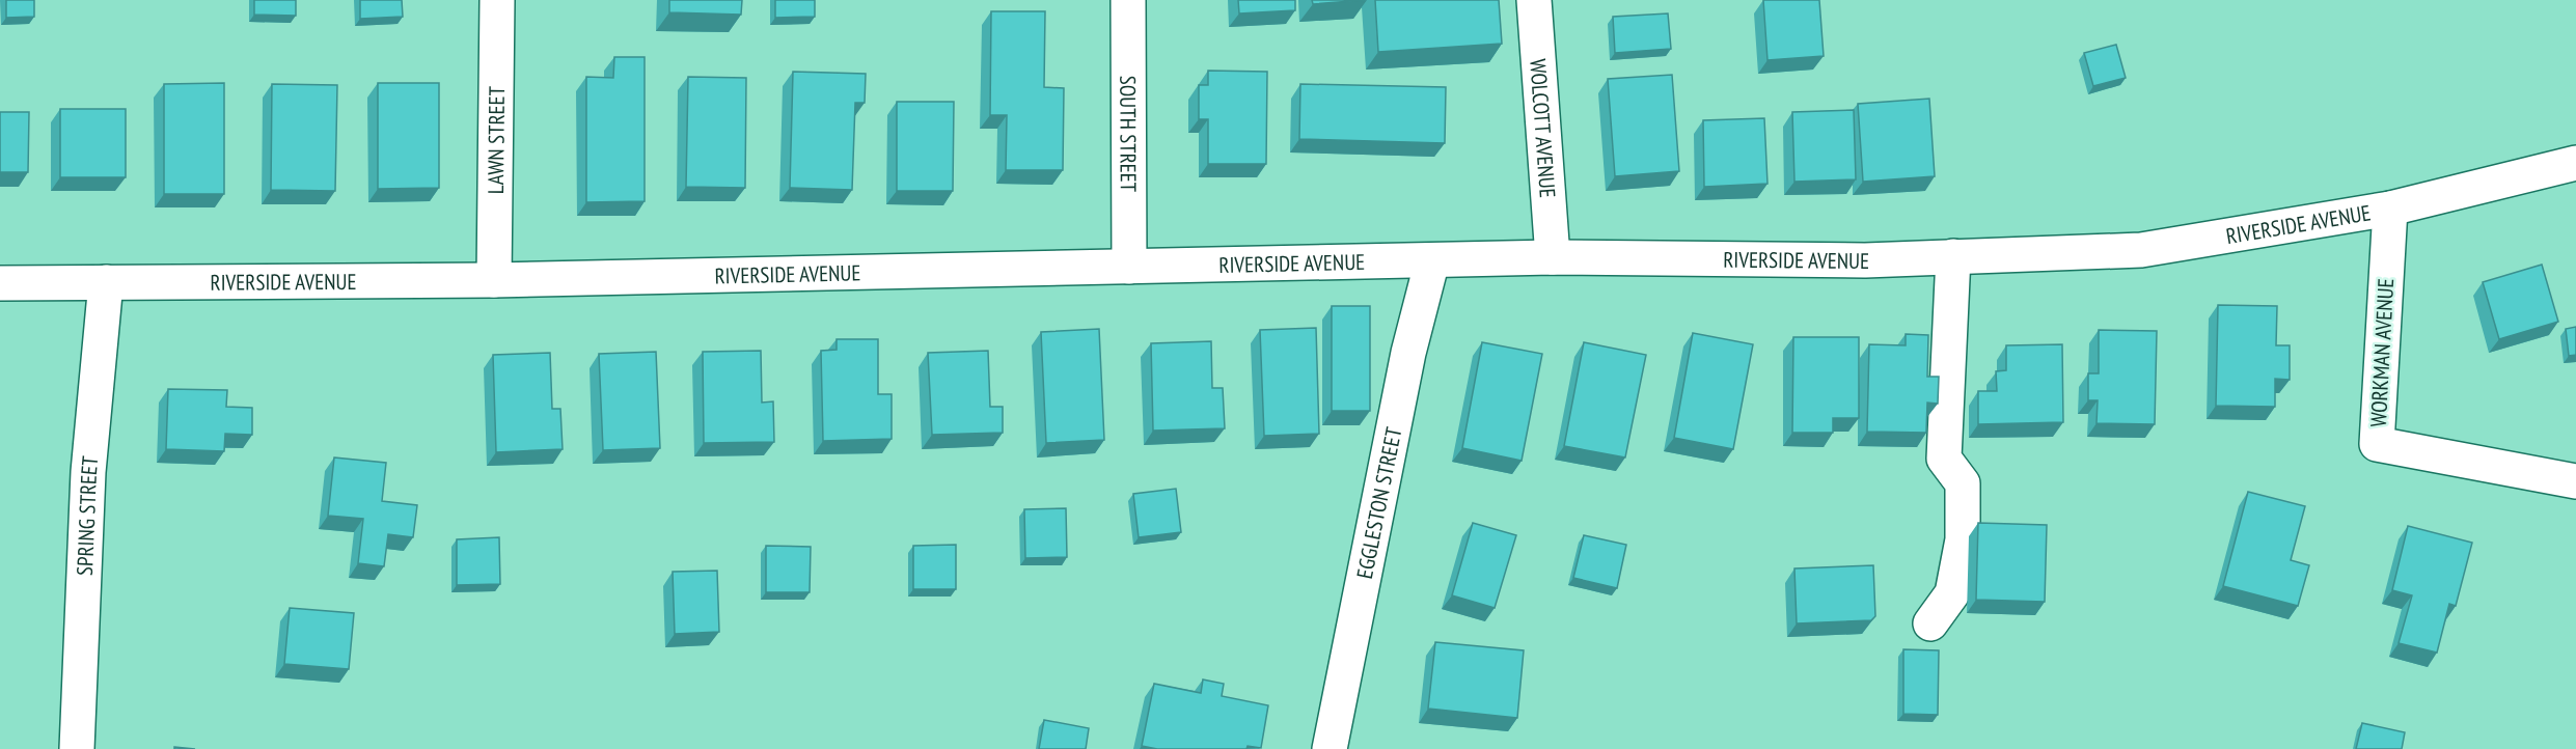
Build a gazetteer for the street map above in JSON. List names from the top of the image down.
{
  "streets": {
    "street": [
      "WOLCOTT AVENUE",
      "SOUTH STREET",
      "LAWN STREET",
      "RIVERSIDE AVENUE",
      "WORKMAN AVENUE",
      "EGGLESTON STREET",
      "SPRING STREET"
    ]
  },
  "crossings": [
    ["WOLCOTT AVENUE", "RIVERSIDE AVENUE"],
    ["SOUTH STREET", "RIVERSIDE AVENUE"],
    ["LAWN STREET", "RIVERSIDE AVENUE"],
    ["RIVERSIDE AVENUE", "WORKMAN AVENUE"],
    ["RIVERSIDE AVENUE", "EGGLESTON STREET"],
    ["RIVERSIDE AVENUE", "SPRING STREET"]
  ]
}
